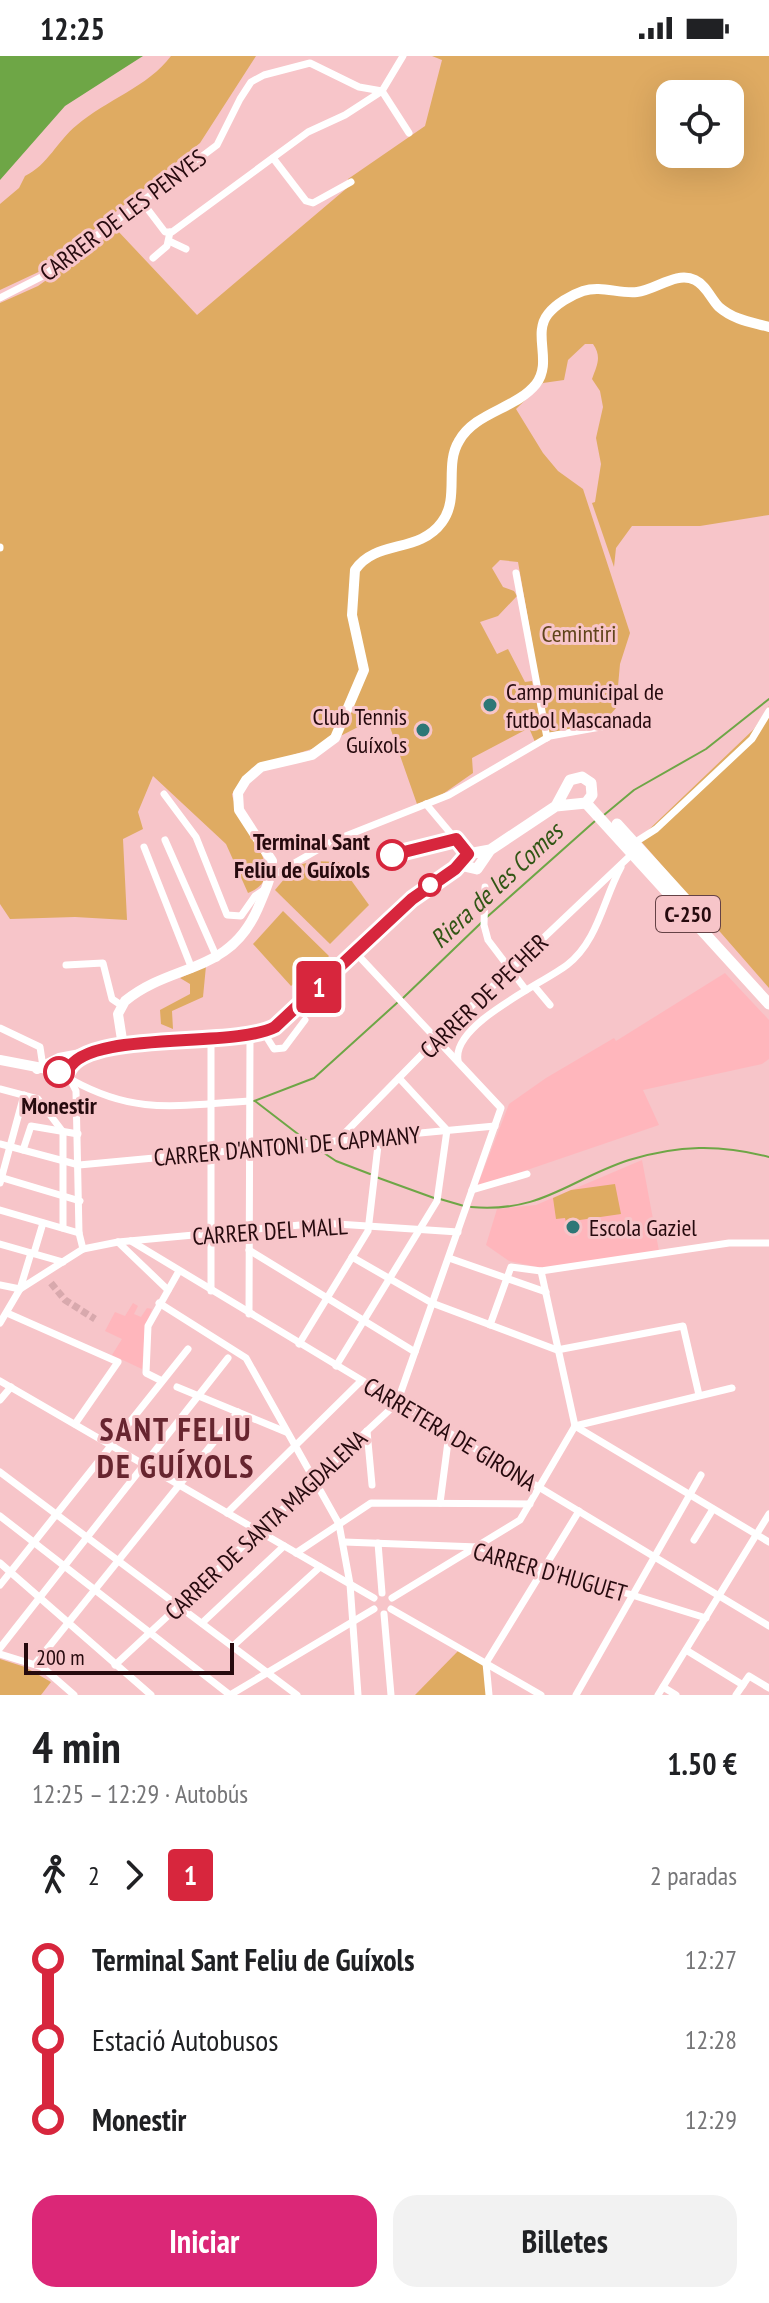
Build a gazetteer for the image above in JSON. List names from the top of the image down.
{
  "streets": {
    "main road": ["C-250"],
    "street": [
      "CARRER DE LES PENYES",
      "CARRER DE PECHER",
      "CARRER D'ANTONI DE CAPMANY",
      "CARRER DEL MALL",
      "CARRETERA DE GIRONA",
      "CARRER DE SANTA MAGDALENA",
      "CARRER D'HUGUET"
    ]
  },
  "crossings": [
    ["C-250", "CARRER DE PECHER"],
    ["CARRER DE PECHER", "CARRER D'ANTONI DE CAPMANY"],
    ["CARRER D'ANTONI DE CAPMANY", "CARRER DE SANTA MAGDALENA"],
    ["CARRER DEL MALL", "CARRETERA DE GIRONA"],
    ["CARRER DEL MALL", "CARRER DE SANTA MAGDALENA"],
    ["CARRETERA DE GIRONA", "CARRER DE SANTA MAGDALENA"]
  ],
  "districts": ["SANT FELIU DE GUÍXOLS"],
  "water": ["Riera de les Comes"],
  "parks": ["Cemintiri"],
  "places": [
    "Camp municipal de futbol Mascanada",
    "Club Tennis Guíxols",
    "Terminal Sant Feliu de Guíxols",
    "Monestir",
    "Escola Gaziel"
  ],
  "lines": ["bus line 1"],
  "scale_bar": "200 m",
  "page": {
    "status": "12:25",
    "on_map": "1",
    "scale": "200 m",
    "heading": ["4 min", "12:25 – 12:29 · Autobús", "1.50 €"],
    "legs": ["2", "1", "2 paradas"],
    "list": [
      {
        "name": "Terminal Sant Feliu de Guíxols",
        "value": "12:27"
      },
      {
        "name": "Estació Autobusos",
        "value": "12:28"
      },
      {
        "name": "Monestir",
        "value": "12:29"
      }
    ],
    "buttons": ["Iniciar", "Billetes"]
  }
}
